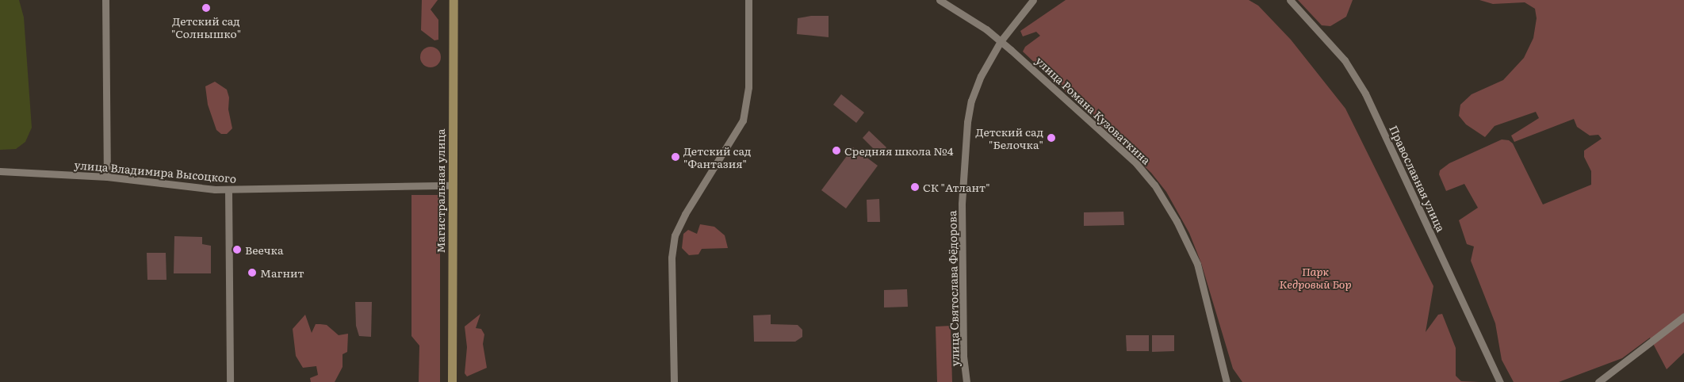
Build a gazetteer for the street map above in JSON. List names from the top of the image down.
{
  "streets": {
    "main road": ["Магистральная улица"],
    "street": [
      "улица Романа Кузоваткина",
      "улица Владимира Высоцкого",
      "Православная улица",
      "улица Святослава Фёдорова"
    ]
  },
  "crossings": [
    ["улица Романа Кузоваткина", "улица Святослава Фёдорова"],
    ["улица Владимира Высоцкого", "Магистральная улица"]
  ],
  "parks": ["Парк Кедровый Бор"],
  "places": [
    "Детский сад \"Солнышко\"",
    "Детский сад \"Белочка\"",
    "Средняя школа №4",
    "Детский сад \"Фантазия\"",
    "СК \"Атлант\"",
    "Веечка",
    "Магнит"
  ]
}
